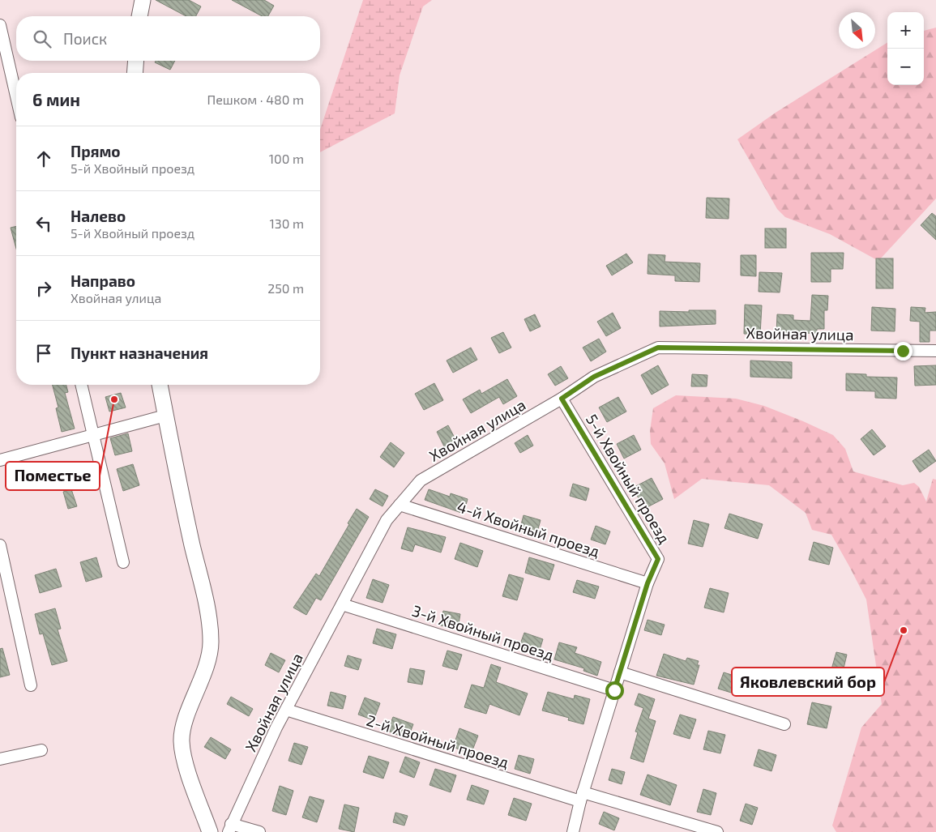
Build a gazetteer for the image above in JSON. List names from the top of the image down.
{
  "streets": {
    "street": [
      "Хвойная улица",
      "5-й Хвойный проезд",
      "4-й Хвойный проезд",
      "3-й Хвойный проезд",
      "2-й Хвойный проезд"
    ]
  },
  "crossings": [
    ["Хвойная улица", "5-й Хвойный проезд"],
    ["Хвойная улица", "4-й Хвойный проезд"],
    ["Хвойная улица", "3-й Хвойный проезд"],
    ["Хвойная улица", "2-й Хвойный проезд"],
    ["5-й Хвойный проезд", "4-й Хвойный проезд"],
    ["5-й Хвойный проезд", "3-й Хвойный проезд"],
    ["5-й Хвойный проезд", "2-й Хвойный проезд"]
  ],
  "places": ["Поместье", "Яковлевский бор"],
  "north": "bottom right",
  "page": {
    "map_buttons": ["+", "−"],
    "search": "Поиск",
    "heading": ["6 мин", "Пешком · 480 m"],
    "list": [
      ["Прямо", "5-й Хвойный проезд", "100 m"],
      ["Налево", "5-й Хвойный проезд", "130 m"],
      ["Направо", "Хвойная улица", "250 m"],
      "Пункт назначения"
    ]
  }
}
